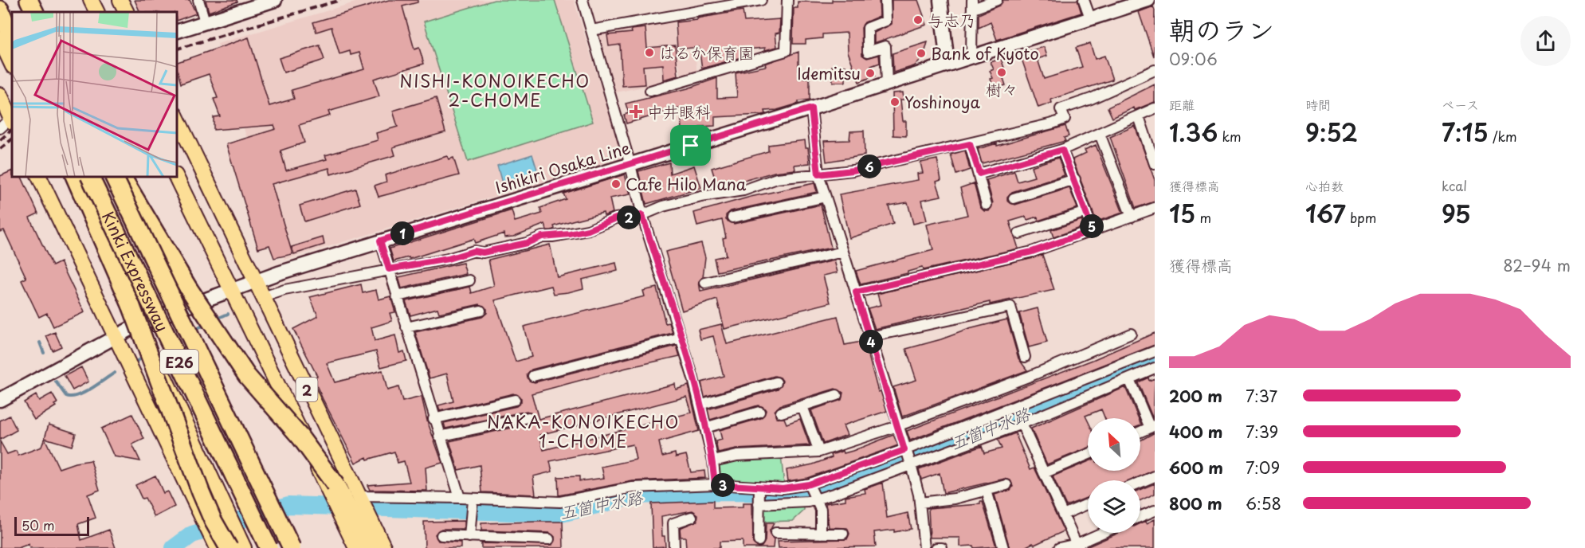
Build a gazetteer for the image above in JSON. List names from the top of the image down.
{
  "streets": {
    "highway": ["Kinki Expressway", "E26"],
    "main road": ["Ishikiri Osaka Line", "2"]
  },
  "crossings": [
    ["Ishikiri Osaka Line", "2"]
  ],
  "districts": ["NISHI-KONOIKECHO 2-CHOME", "NAKA-KONOIKECHO 1-CHOME"],
  "water": ["五箇中水路"],
  "places": {
    "other": [
      "与志乃",
      "はるか保育園",
      "Bank of Kyoto",
      "樹々",
      "Idemitsu",
      "Yoshinoya",
      "Cafe Hilo Mana"
    ],
    "health": ["中井眼科"]
  },
  "scale_bar": "50 m",
  "north": "top left",
  "page": {
    "heading": ["朝のラン", "09:06"],
    "stats": [
      ["距離", "1.36 km"],
      ["時間", "9:52"],
      ["ペース", "7:15 /km"],
      ["獲得標高", "15 m"],
      ["心拍数", "167 bpm"],
      ["kcal", "95"]
    ],
    "pins": [
      "6",
      "2",
      "5",
      "1",
      "4",
      "3"
    ],
    "chart": ["獲得標高", "82–94 m"],
    "list": [
      {
        "name": "200 m",
        "note": "7:37"
      },
      {
        "name": "400 m",
        "note": "7:39"
      },
      {
        "name": "600 m",
        "note": "7:09"
      },
      {
        "name": "800 m",
        "note": "6:58"
      }
    ],
    "scale": "50 m"
  }
}
